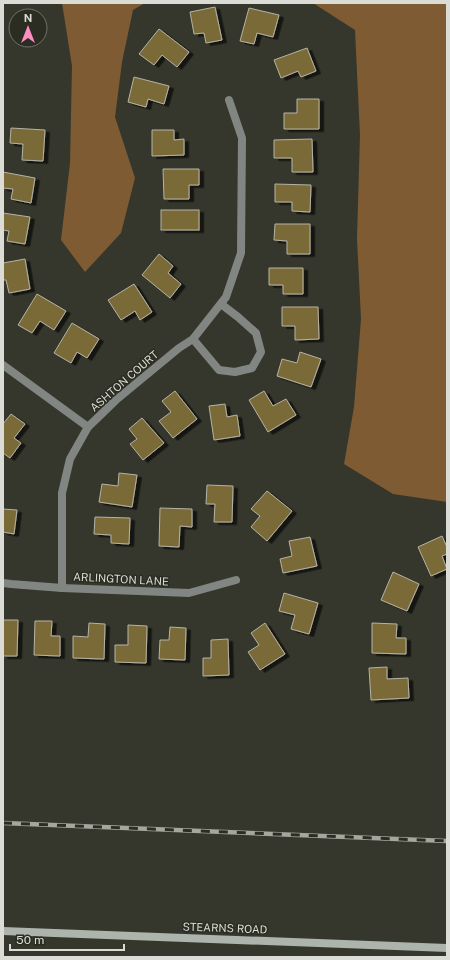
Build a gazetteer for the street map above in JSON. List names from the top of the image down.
{
  "streets": {
    "main road": ["STEARNS ROAD"],
    "street": ["ASHTON COURT", "ARLINGTON LANE"]
  },
  "crossings": [
    ["ASHTON COURT", "ARLINGTON LANE"]
  ],
  "scale_bar": "50 m",
  "north": "top"
}
